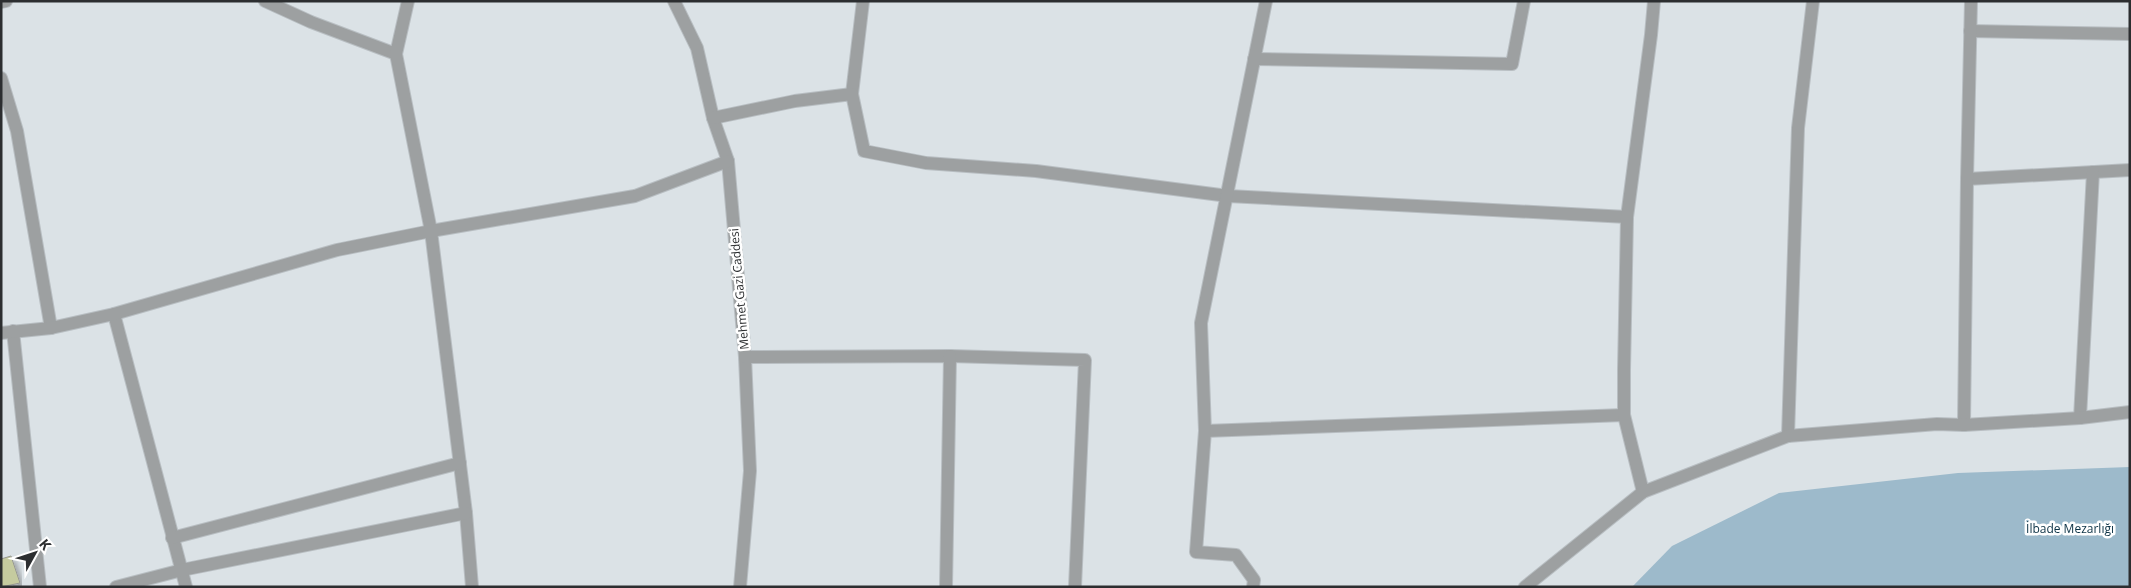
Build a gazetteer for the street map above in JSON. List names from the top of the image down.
{
  "streets": {
    "street": ["Mehmet Gazi Caddesi"]
  },
  "parks": ["İlbade Mezarlığı"],
  "north": "top right"
}
